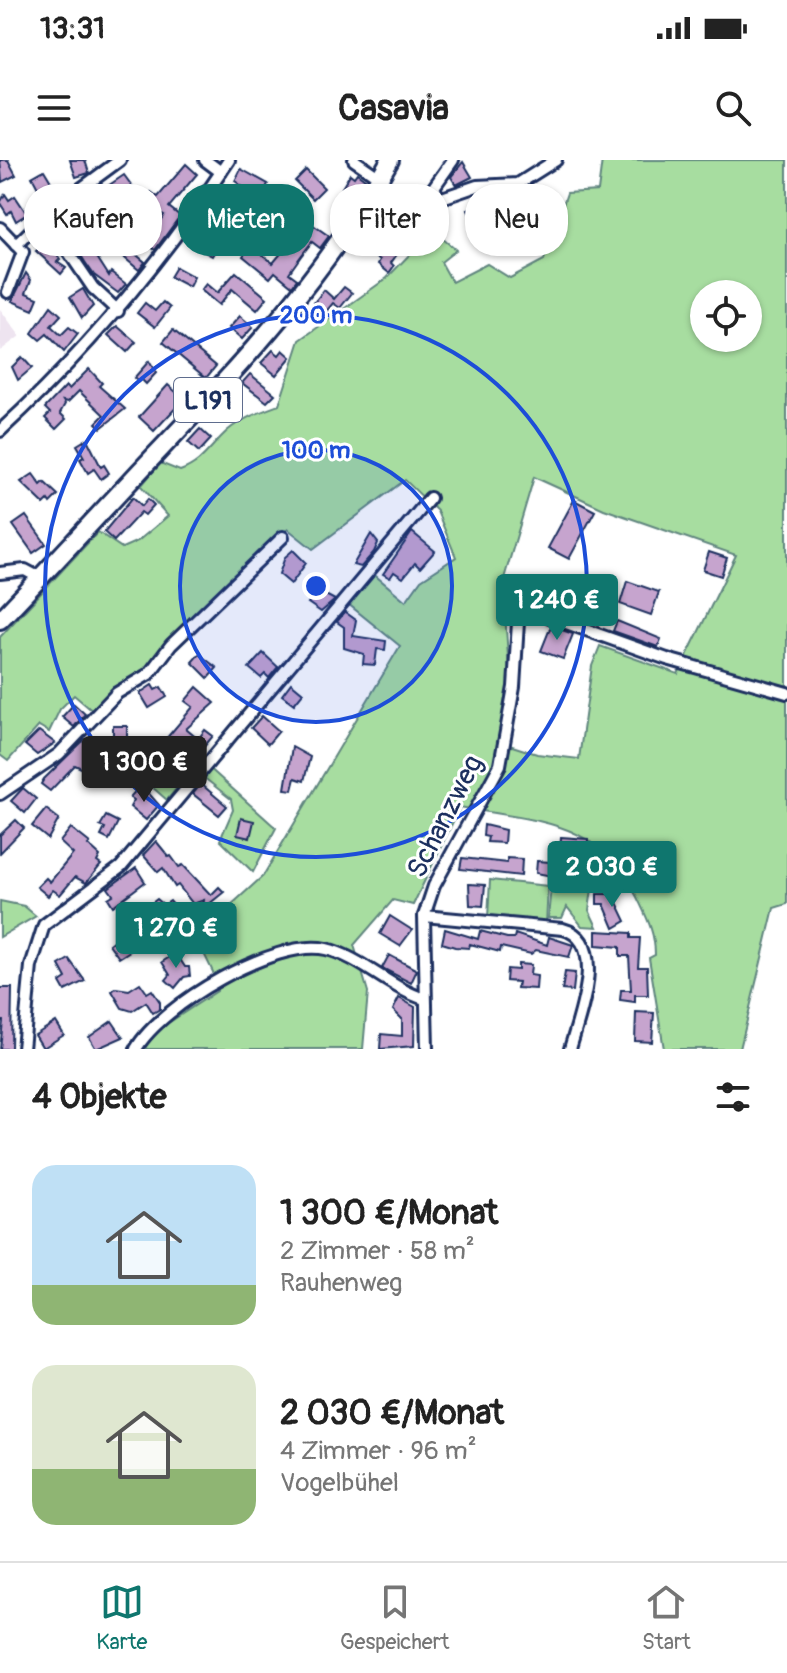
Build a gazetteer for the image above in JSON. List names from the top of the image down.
{
  "streets": {
    "main road": ["L191"],
    "street": ["Schanzweg"]
  },
  "page": {
    "status": "13:31",
    "header": "Casavia",
    "chip": [
      "Kaufen",
      "Mieten",
      "Filter",
      "Neu"
    ],
    "price": [
      "1 240 €",
      "1 300 €",
      "2 030 €",
      "1 270 €"
    ],
    "heading": "4 Objekte",
    "list": [
      {
        "name": "1 300 €/Monat",
        "note": "2 Zimmer · 58 m² · Rauhenweg"
      },
      {
        "name": "2 030 €/Monat",
        "note": "4 Zimmer · 96 m² · Vogelbühel"
      }
    ],
    "tabs": ["Karte", "Gespeichert", "Start"]
  },
  "rings": ["200 m", "100 m"]
}
